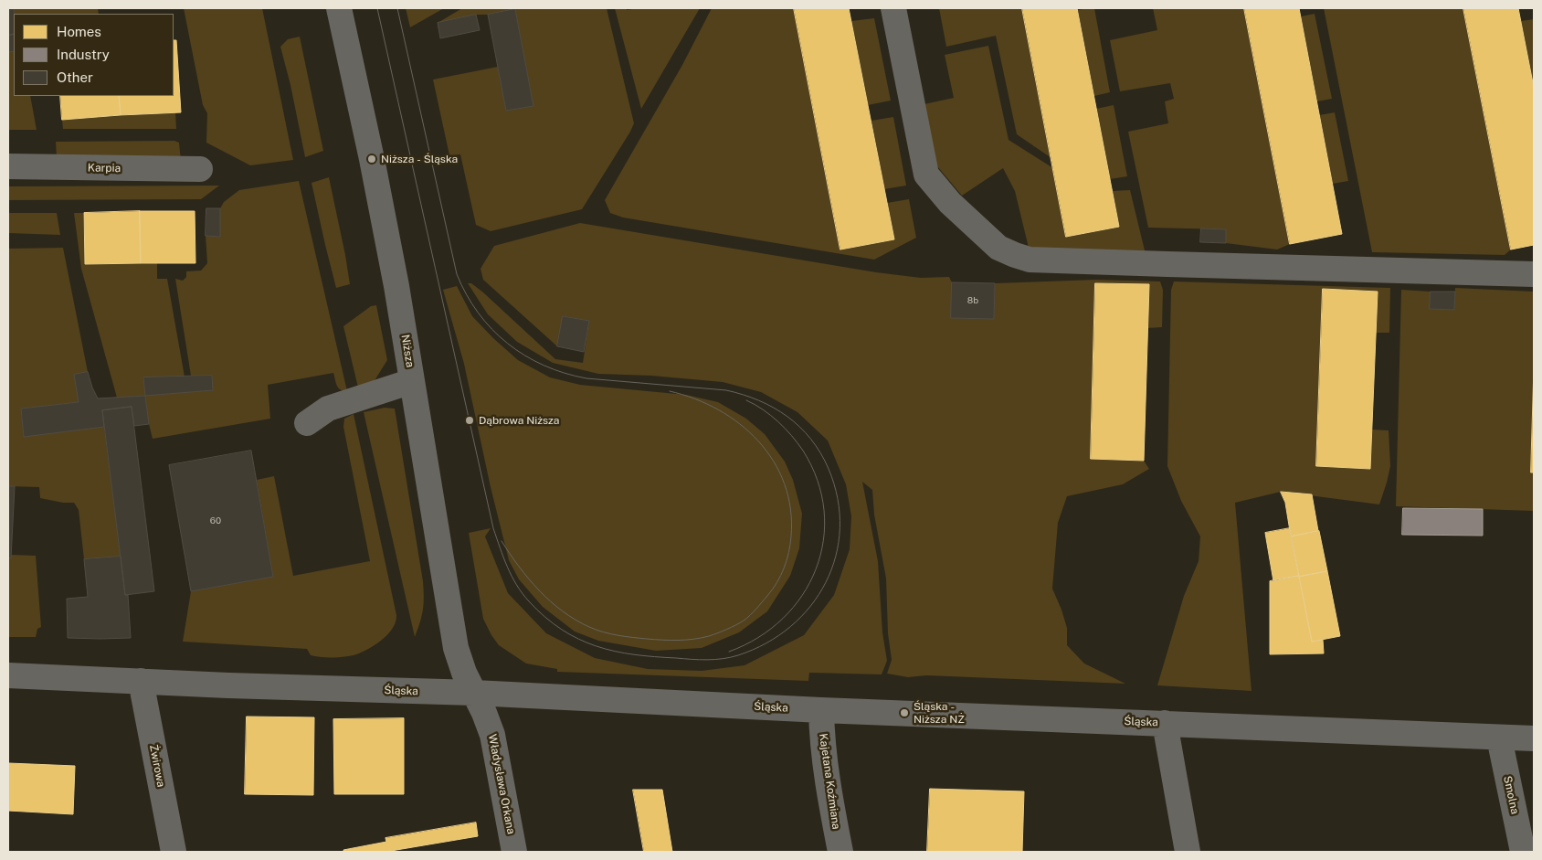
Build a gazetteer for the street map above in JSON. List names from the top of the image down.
{
  "streets": {
    "street": [
      "Karpia",
      "Niższa",
      "Śląska",
      "Żwirowa",
      "Kajetana Koźmiana",
      "Władysława Orkana",
      "Smolna"
    ]
  },
  "crossings": [
    ["Niższa", "Śląska"],
    ["Niższa", "Władysława Orkana"],
    ["Śląska", "Żwirowa"],
    ["Śląska", "Kajetana Koźmiana"],
    ["Śląska", "Władysława Orkana"],
    ["Śląska", "Smolna"]
  ],
  "places": ["Niższa - Śląska", "Dąbrowa Niższa", "Śląska - Niższa NŻ"],
  "house_numbers": ["8b", "60"],
  "legend": ["Homes", "Industry", "Other"]
}
